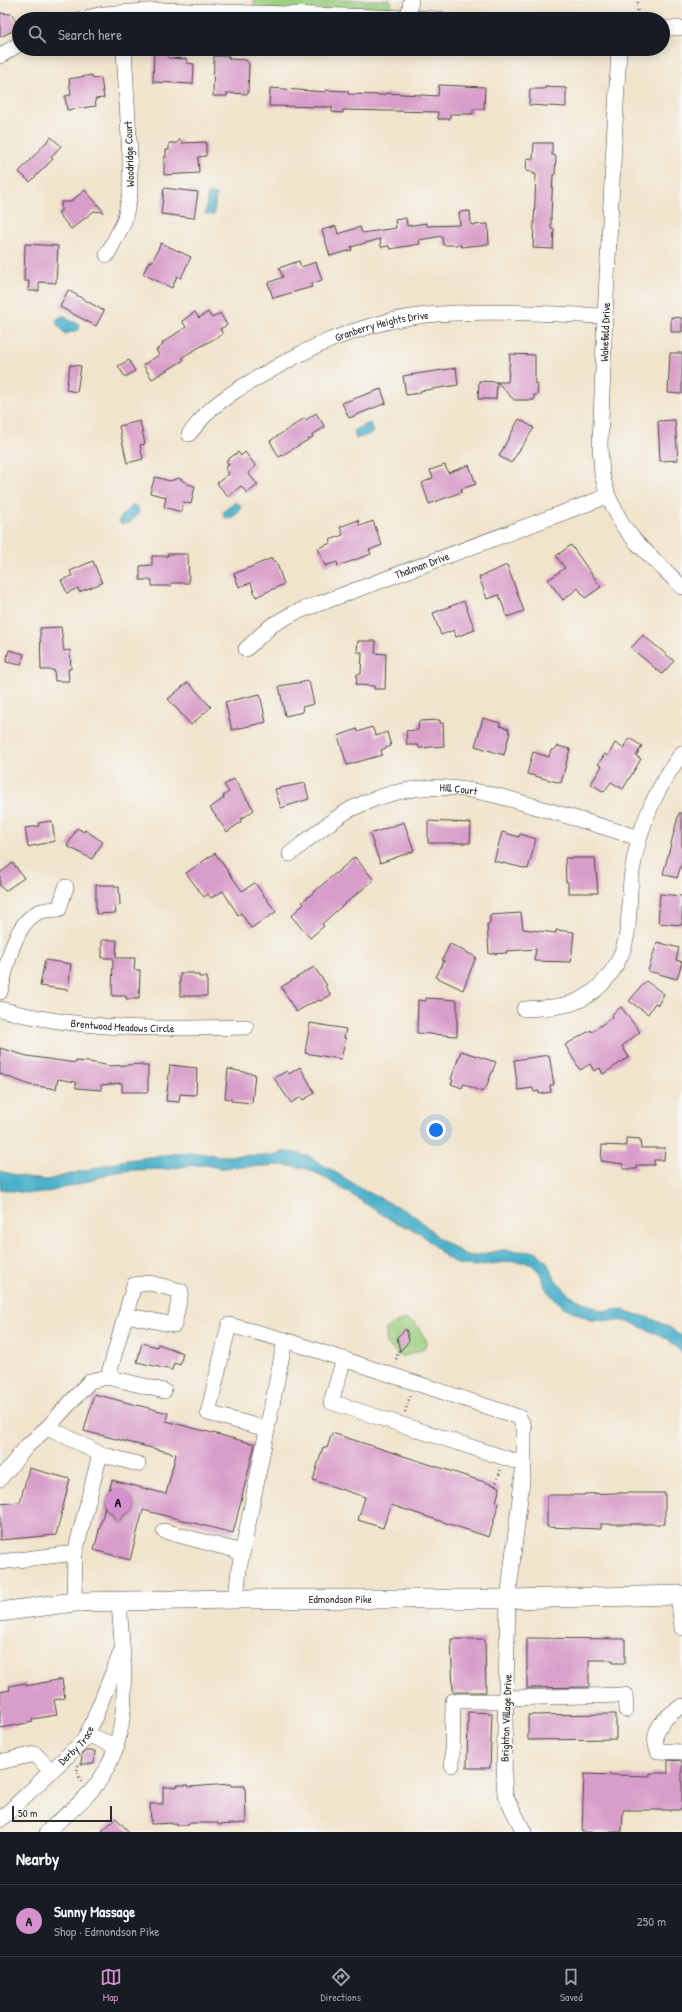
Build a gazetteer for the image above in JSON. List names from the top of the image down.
{
  "streets": {
    "main road": ["Edmondson Pike"],
    "street": [
      "Woodridge Court",
      "Granberry Heights Drive",
      "Wakefield Drive",
      "Thalman Drive",
      "Hill Court",
      "Brentwood Meadows Circle",
      "Brighton Village Drive",
      "Derby Trace"
    ]
  },
  "crossings": [
    ["Granberry Heights Drive", "Wakefield Drive"],
    ["Wakefield Drive", "Thalman Drive"],
    ["Edmondson Pike", "Brighton Village Drive"],
    ["Edmondson Pike", "Derby Trace"]
  ],
  "scale_bar": "50 m",
  "page": {
    "search": "Search here",
    "pins": "A",
    "scale": "50 m",
    "heading": "Nearby",
    "list": [
      {
        "mark": "A",
        "name": "Sunny Massage",
        "note": "Shop · Edmondson Pike",
        "value": "250 m"
      }
    ],
    "nav": ["Map", "Directions", "Saved"]
  }
}
